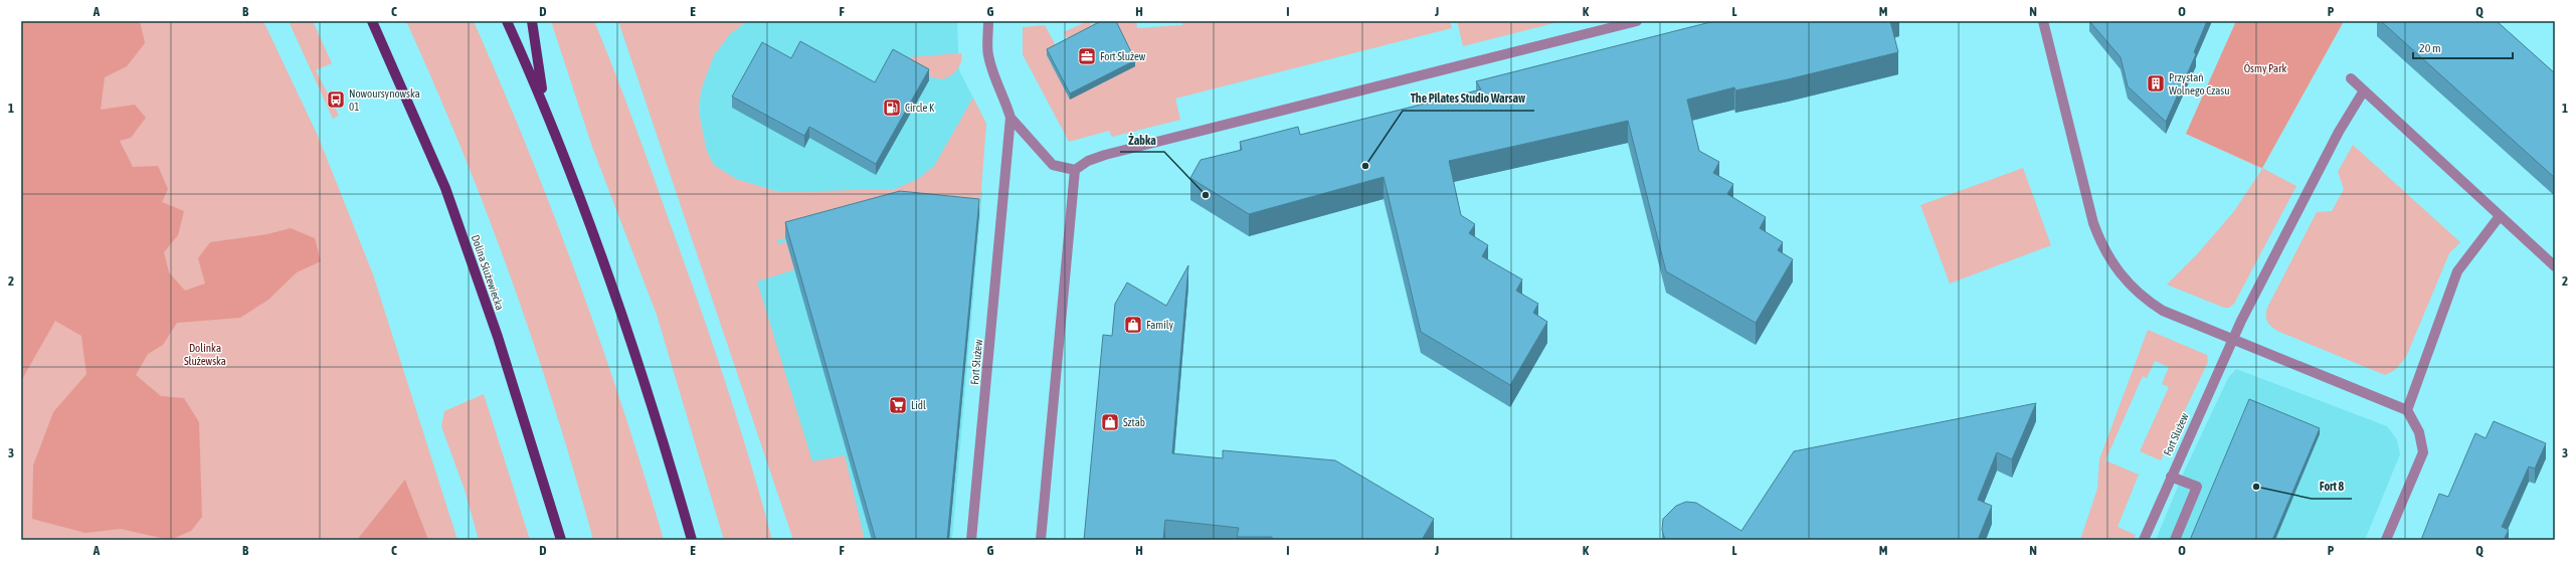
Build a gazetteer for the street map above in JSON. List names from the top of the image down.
{
  "streets": {
    "main road": ["Dolina Służewiecka"],
    "street": ["Fort Służew"]
  },
  "parks": ["Ósmy Park", "Dolinka Służewska"],
  "places": {
    "office": ["Fort Służew"],
    "building": ["Przystań Wolnego Czasu"],
    "bus stop": ["Nowoursynowska 01"],
    "fuel station": ["Circle K"],
    "other": ["The Pilates Studio Warsaw", "Żabka", "Fort 8"],
    "shop": ["Family", "Sztab"],
    "supermarket": ["Lidl"]
  },
  "scale_bar": "20 m",
  "grid": {
    "columns": [
      "A",
      "B",
      "C",
      "D",
      "E",
      "F",
      "G",
      "H",
      "I",
      "J",
      "K",
      "L",
      "M",
      "N",
      "O",
      "P",
      "Q"
    ],
    "rows": ["1", "2", "3"]
  }
}
